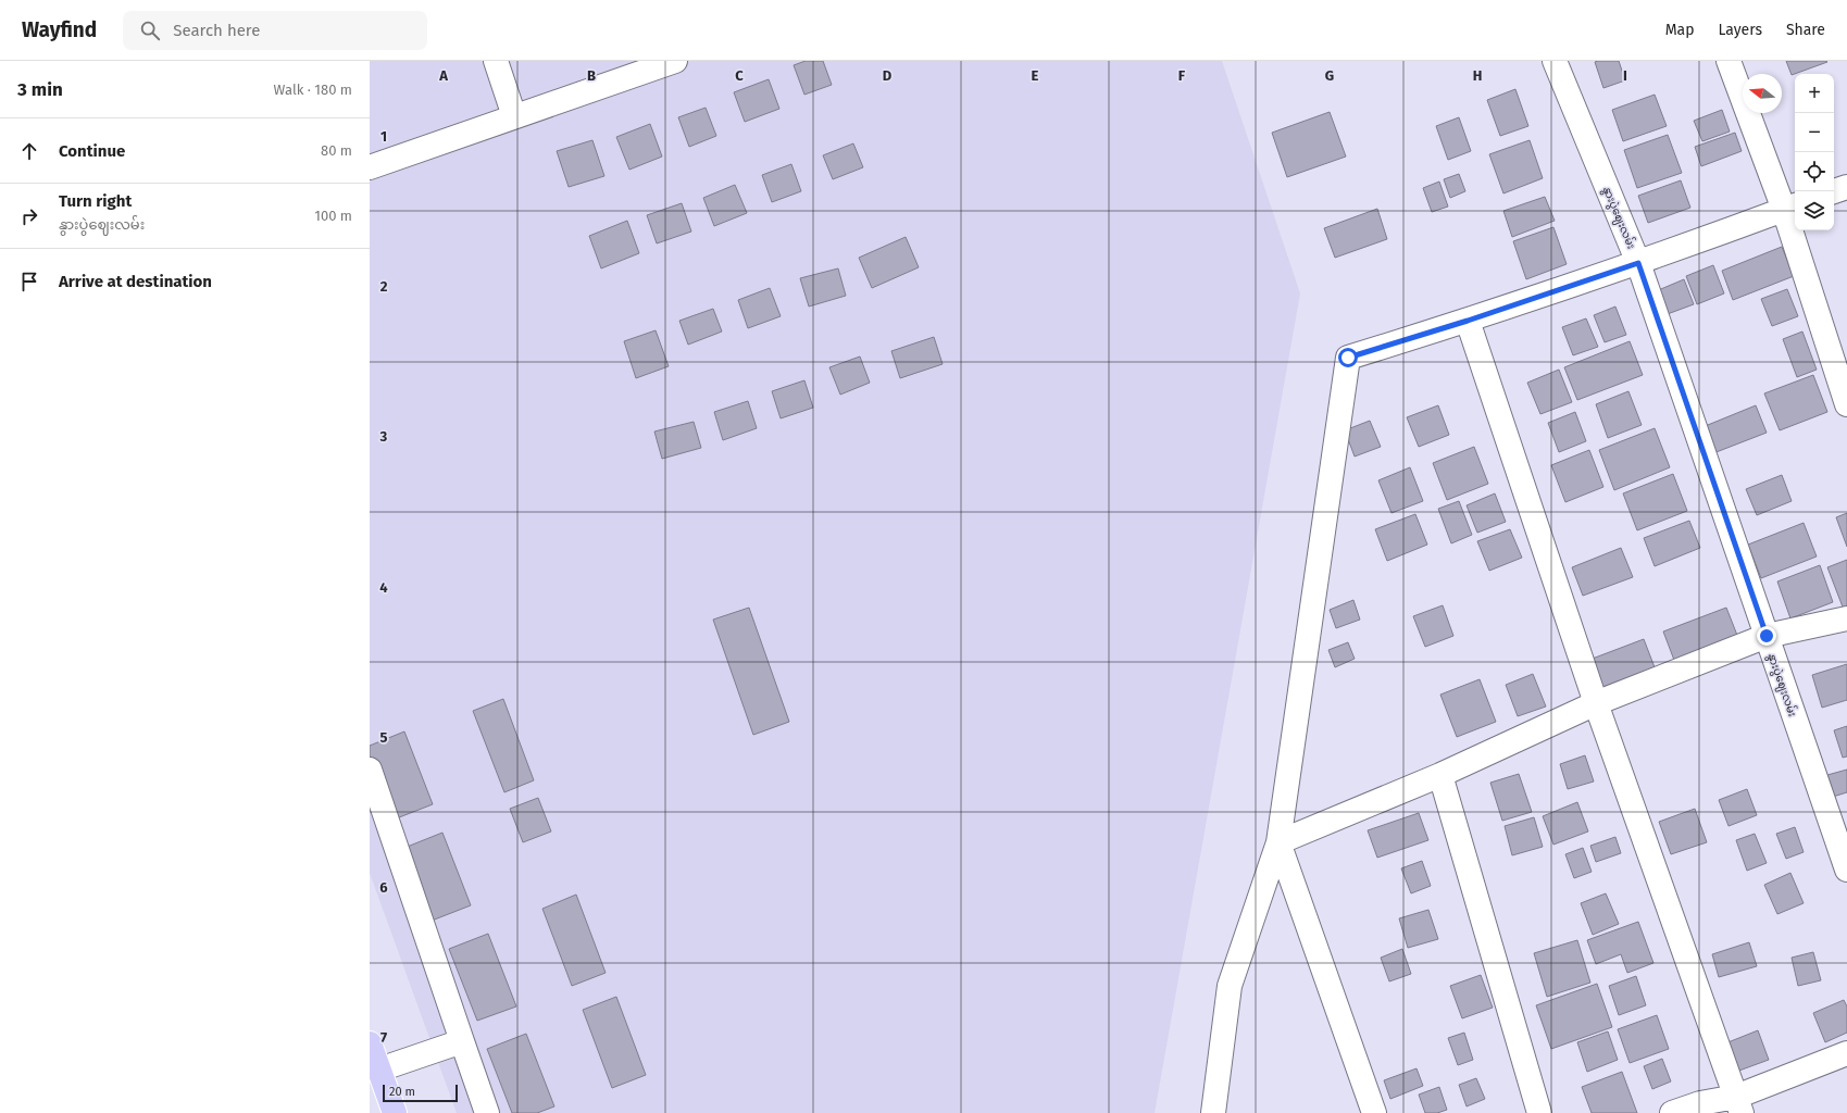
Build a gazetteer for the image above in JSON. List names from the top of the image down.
{
  "streets": {
    "street": ["နွားပွဲဈေးလမ်း"]
  },
  "scale_bar": "20 m",
  "north": "left",
  "page": {
    "header": "Wayfind",
    "search": "Search here",
    "nav": ["Map", "Layers", "Share"],
    "heading": ["3 min", "Walk · 180 m"],
    "map_buttons": ["+", "−"],
    "list": [
      ["Continue", "80 m"],
      ["Turn right", "နွားပွဲဈေးလမ်း", "100 m"],
      "Arrive at destination"
    ],
    "scale": "20 m"
  },
  "grid": {
    "columns": [
      "A",
      "B",
      "C",
      "D",
      "E",
      "F",
      "G",
      "H",
      "I"
    ],
    "rows": [
      "1",
      "2",
      "3",
      "4",
      "5",
      "6",
      "7"
    ]
  }
}
